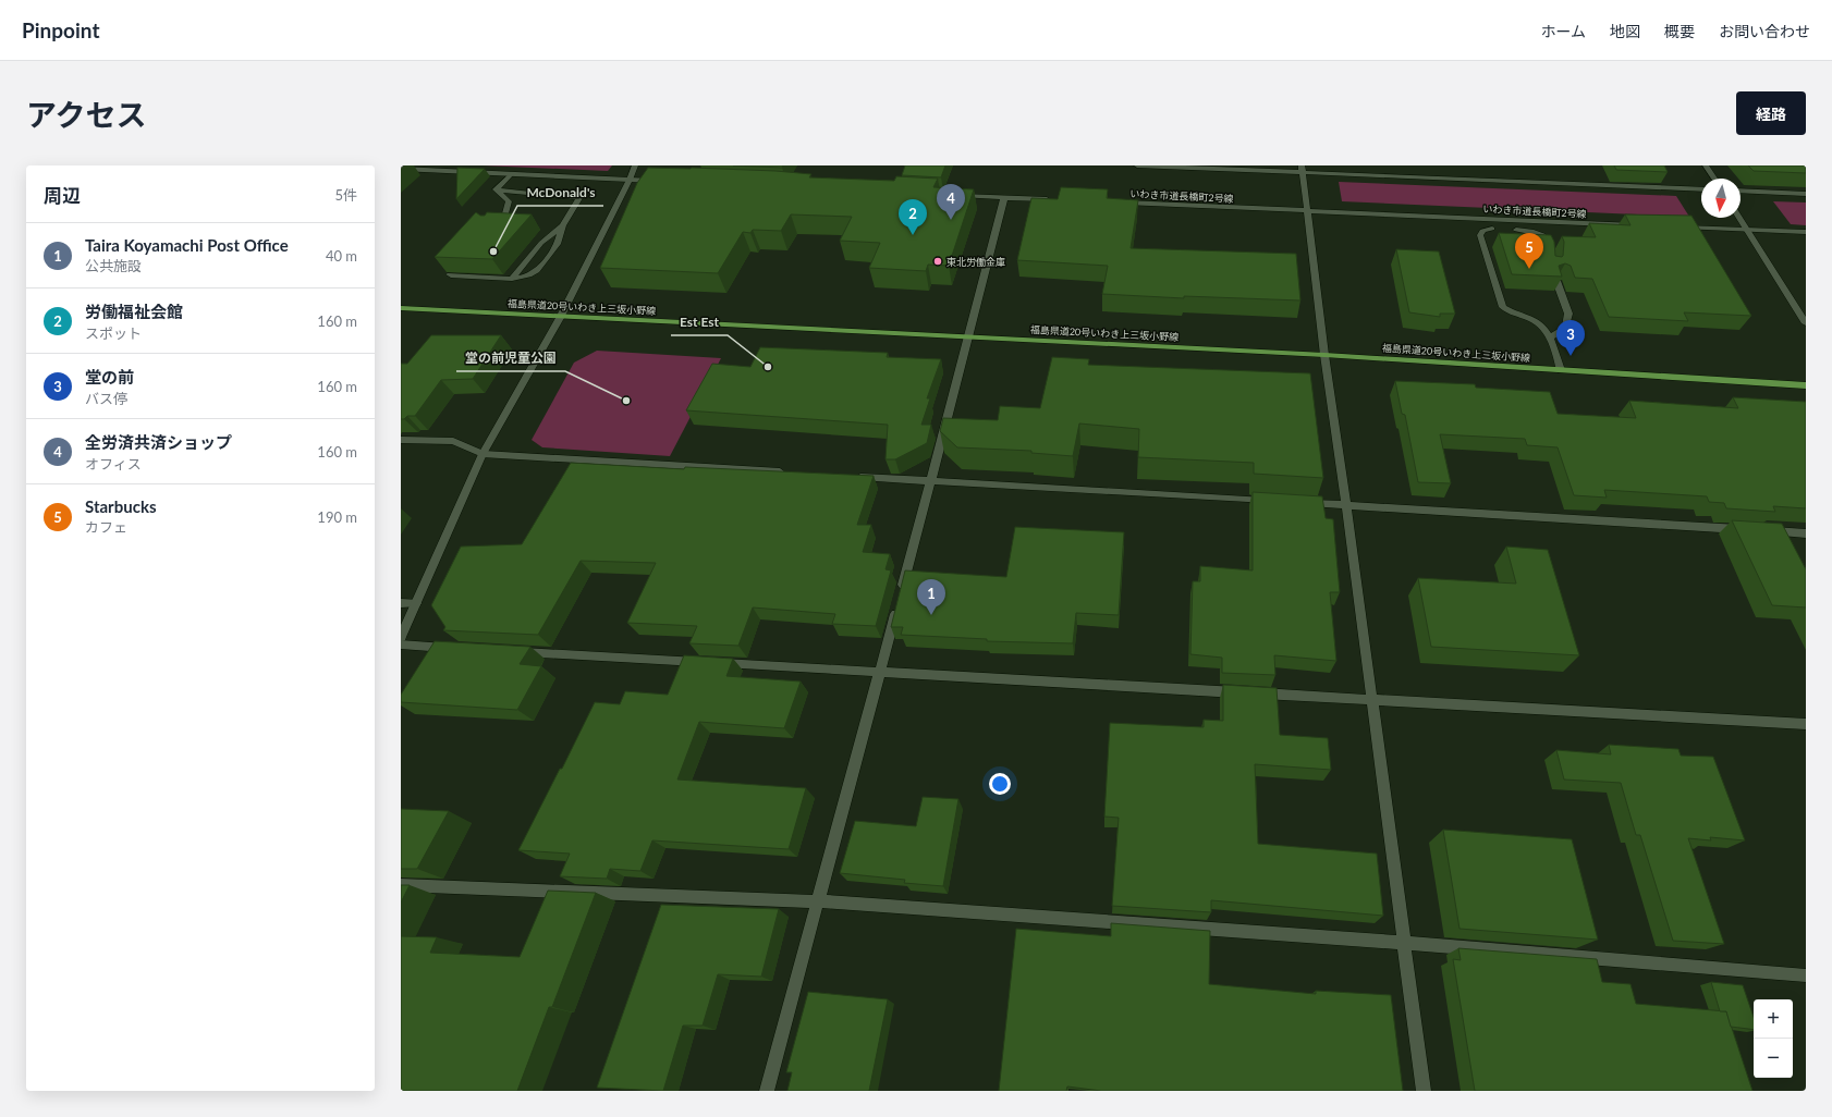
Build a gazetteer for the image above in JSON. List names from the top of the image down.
{
  "streets": {
    "main road": ["福島県道20号いわき上三坂小野線"],
    "street": ["いわき市道長橋町2号線"]
  },
  "places": [
    "McDonald's",
    "東北労働金庫",
    "Est Est",
    "堂の前児童公園"
  ],
  "north": "bottom",
  "page": {
    "header": "Pinpoint",
    "nav": [
      "ホーム",
      "地図",
      "概要",
      "お問い合わせ"
    ],
    "title": "アクセス",
    "buttons": "経路",
    "heading": ["周辺", "5件"],
    "pins": [
      "4",
      "2",
      "5",
      "3",
      "1"
    ],
    "list": [
      {
        "mark": "1",
        "name": "Taira Koyamachi Post Office",
        "note": "公共施設",
        "value": "40 m"
      },
      {
        "mark": "2",
        "name": "労働福祉会館",
        "note": "スポット",
        "value": "160 m"
      },
      {
        "mark": "3",
        "name": "堂の前",
        "note": "バス停",
        "value": "160 m"
      },
      {
        "mark": "4",
        "name": "全労済共済ショップ",
        "note": "オフィス",
        "value": "160 m"
      },
      {
        "mark": "5",
        "name": "Starbucks",
        "note": "カフェ",
        "value": "190 m"
      }
    ],
    "map_buttons": ["+", "−"]
  }
}
